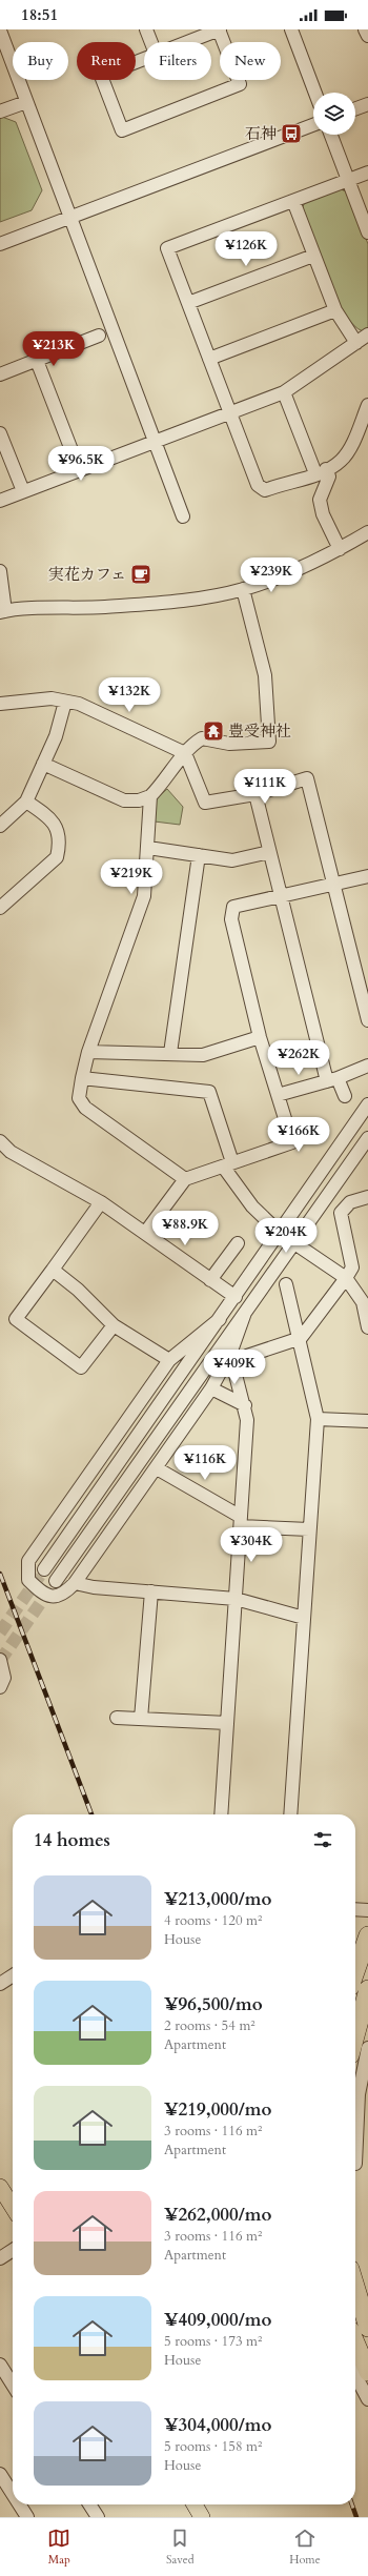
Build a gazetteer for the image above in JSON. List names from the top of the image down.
{
  "places": {
    "bus stop": ["石神"],
    "cafe": ["実花カフェ"],
    "temple": ["豊受神社"]
  },
  "page": {
    "status": "18:51",
    "chip": [
      "Buy",
      "Rent",
      "Filters",
      "New"
    ],
    "price": [
      "¥126K",
      "¥213K",
      "¥96.5K",
      "¥239K",
      "¥132K",
      "¥111K",
      "¥219K",
      "¥262K",
      "¥166K",
      "¥88.9K",
      "¥204K",
      "¥409K",
      "¥116K",
      "¥304K"
    ],
    "heading": "14 homes",
    "list": [
      {
        "name": "¥213,000/mo",
        "note": "4 rooms · 120 m² · House"
      },
      {
        "name": "¥96,500/mo",
        "note": "2 rooms · 54 m² · Apartment"
      },
      {
        "name": "¥219,000/mo",
        "note": "3 rooms · 116 m² · Apartment"
      },
      {
        "name": "¥262,000/mo",
        "note": "3 rooms · 116 m² · Apartment"
      },
      {
        "name": "¥409,000/mo",
        "note": "5 rooms · 173 m² · House"
      },
      {
        "name": "¥304,000/mo",
        "note": "5 rooms · 158 m² · House"
      }
    ],
    "tabs": ["Map", "Saved", "Home"]
  }
}
